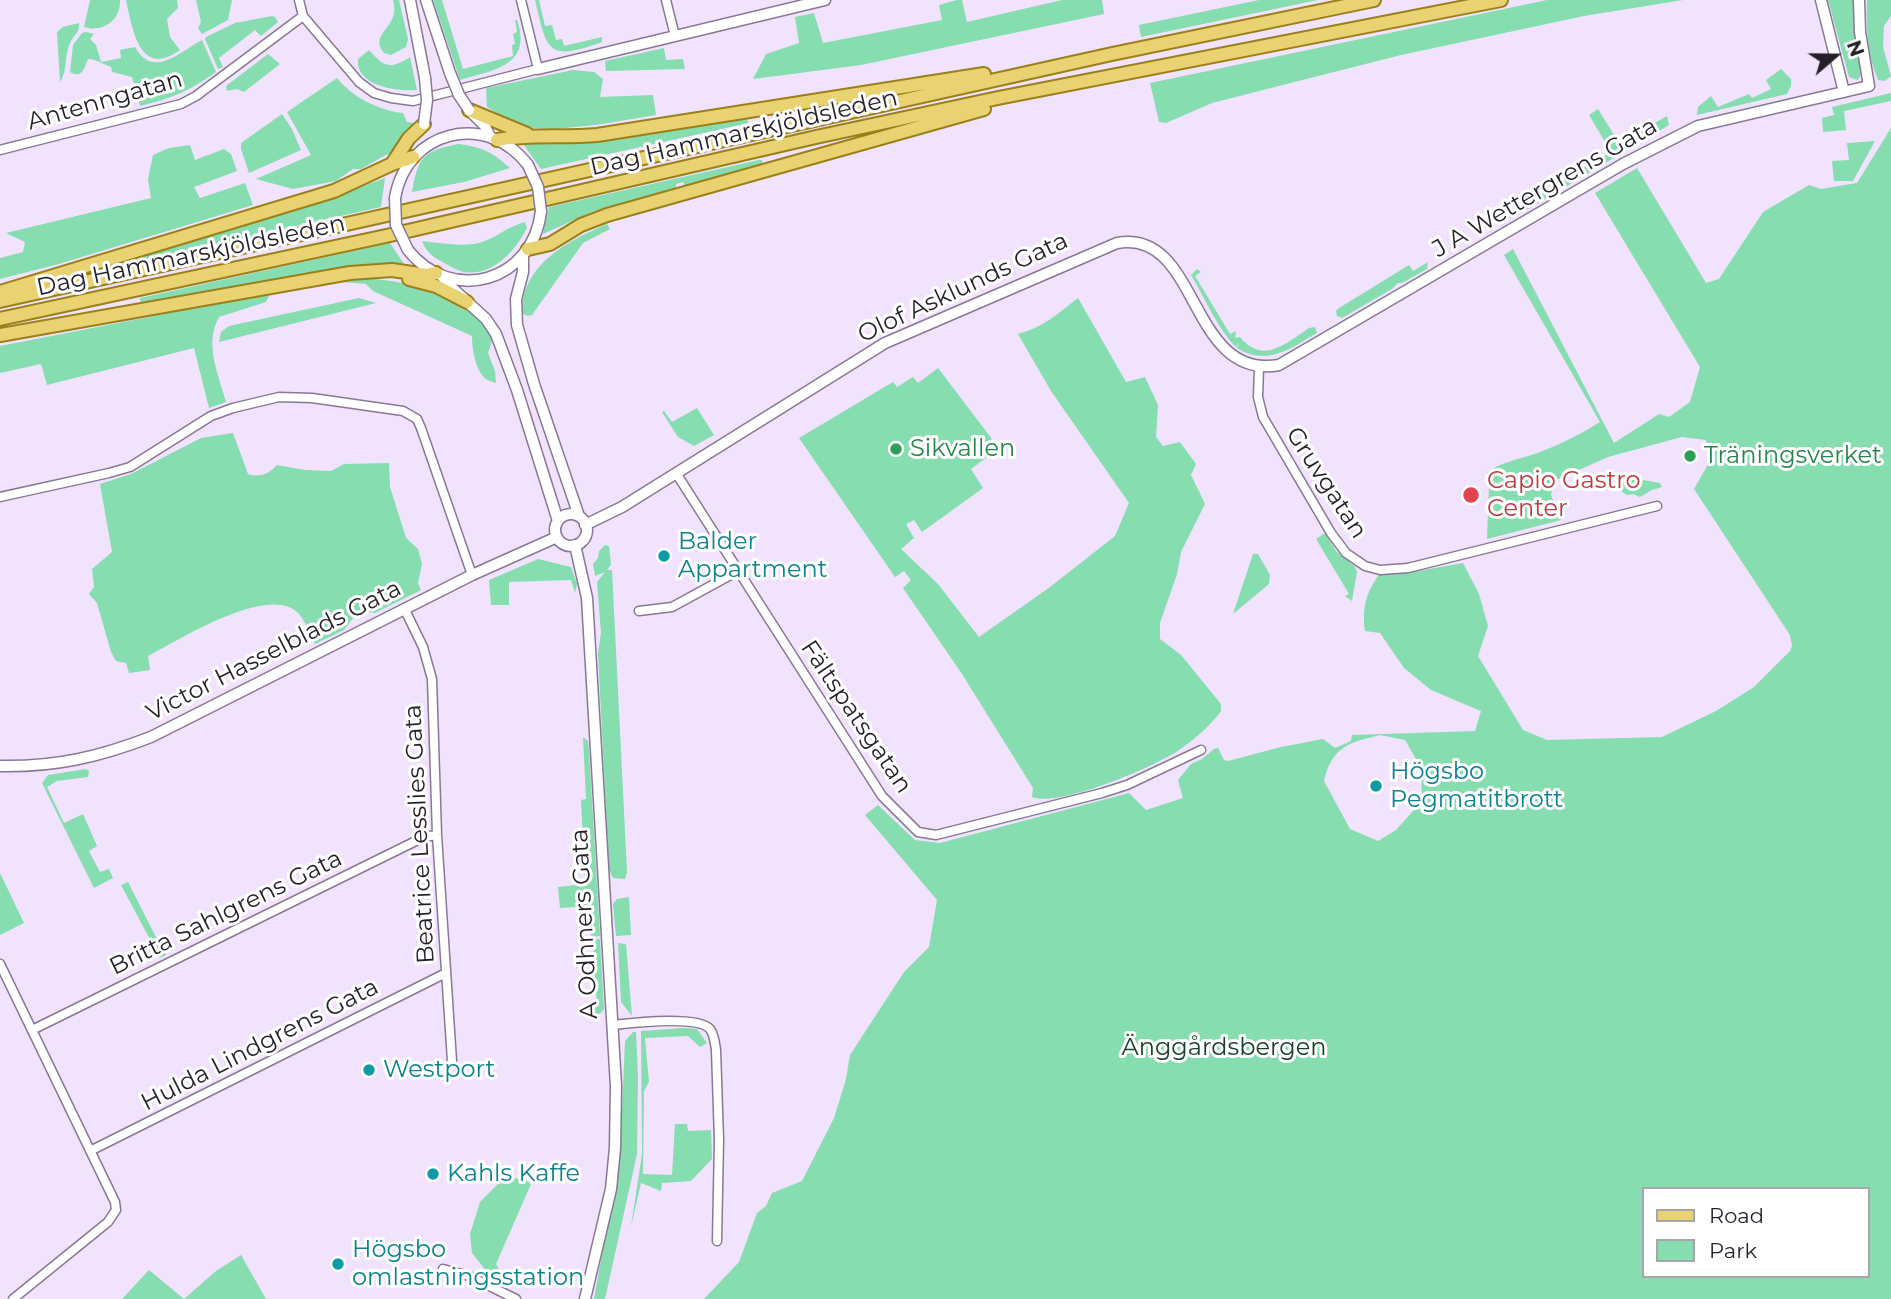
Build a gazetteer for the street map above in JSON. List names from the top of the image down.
{
  "streets": {
    "main road": ["Dag Hammarskjöldsleden"],
    "street": [
      "Antenngatan",
      "J A Wettergrens Gata",
      "Olof Asklunds Gata",
      "Gruvgatan",
      "Victor Hasselblads Gata",
      "Fältspatsgatan",
      "Beatrice Lesslies Gata",
      "Britta Sahlgrens Gata",
      "A Odhners Gata",
      "Hulda Lindgrens Gata"
    ]
  },
  "crossings": [
    ["J A Wettergrens Gata", "Olof Asklunds Gata"],
    ["J A Wettergrens Gata", "Gruvgatan"],
    ["Olof Asklunds Gata", "Gruvgatan"],
    ["Olof Asklunds Gata", "Victor Hasselblads Gata"],
    ["Olof Asklunds Gata", "Fältspatsgatan"],
    ["Olof Asklunds Gata", "A Odhners Gata"],
    ["Victor Hasselblads Gata", "Beatrice Lesslies Gata"],
    ["Victor Hasselblads Gata", "A Odhners Gata"],
    ["Beatrice Lesslies Gata", "Britta Sahlgrens Gata"],
    ["Beatrice Lesslies Gata", "Hulda Lindgrens Gata"]
  ],
  "parks": ["Änggårdsbergen"],
  "places": [
    "Sikvallen",
    "Träningsverket",
    "Capio Gastro Center",
    "Balder Appartment",
    "Högsbo Pegmatitbrott",
    "Westport",
    "Kahls Kaffe",
    "Högsbo omlastningsstation"
  ],
  "legend": ["Road", "Park"],
  "north": "right"
}
